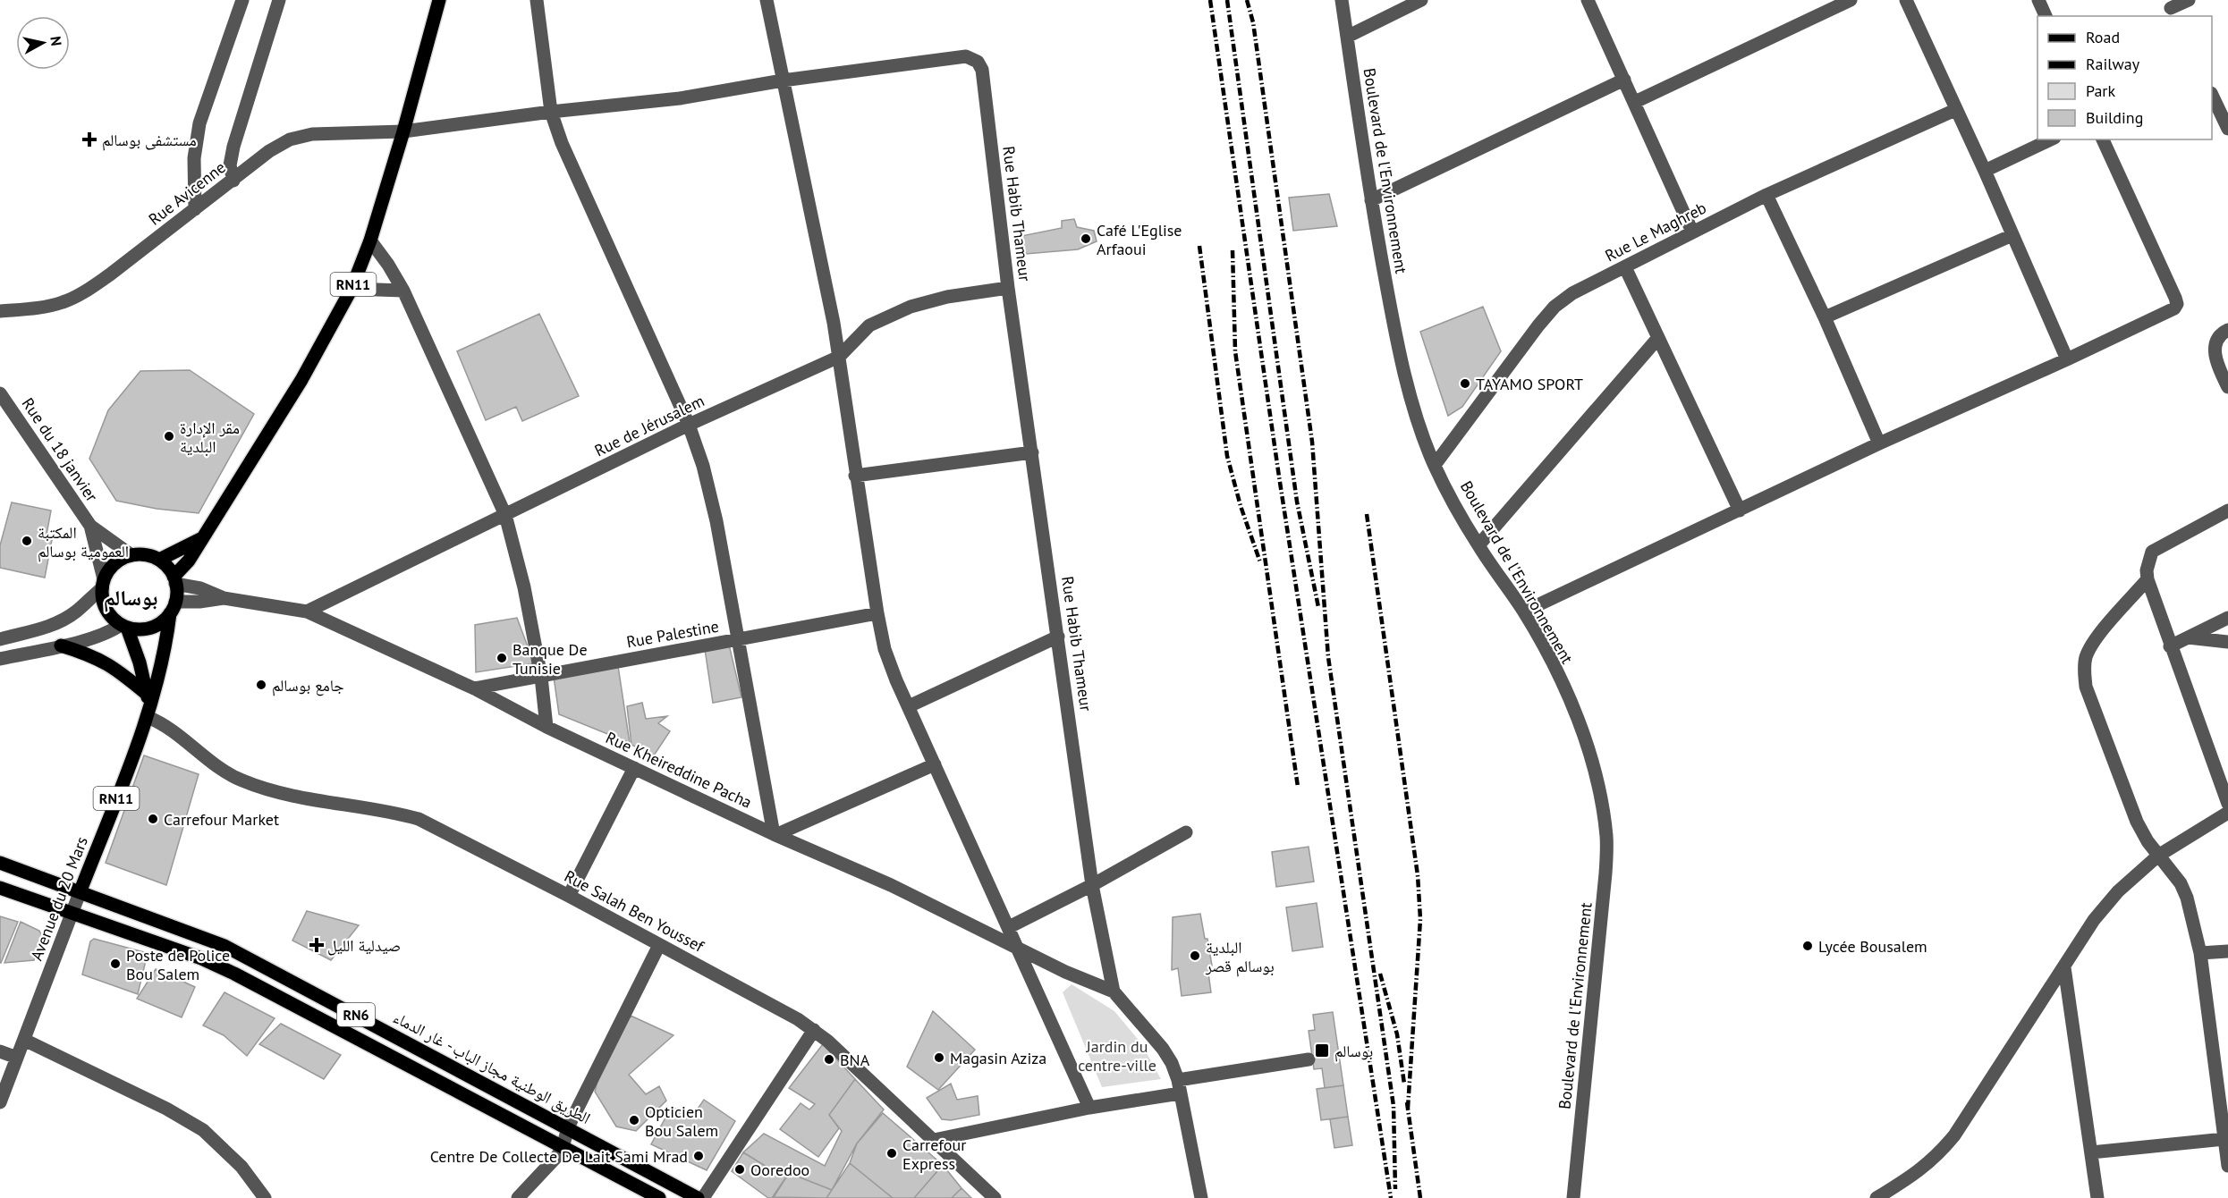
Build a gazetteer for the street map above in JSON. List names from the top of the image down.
{
  "streets": {
    "main road": [
      "RN11",
      "Avenue du 20 Mars",
      "RN6",
      "الطريق الوطنية مجاز الباب - غار الدماء"
    ],
    "street": [
      "Boulevard de l'Environnement",
      "Rue Avicenne",
      "Rue Habib Thameur",
      "Rue Le Maghreb",
      "Rue de Jérusalem",
      "Rue du 18 janvier",
      "Rue Palestine",
      "Rue Kheireddine Pacha",
      "Rue Salah Ben Youssef"
    ]
  },
  "crossings": [
    ["Boulevard de l'Environnement", "Rue Le Maghreb"],
    ["Rue Avicenne", "Rue Habib Thameur"],
    ["Rue Avicenne", "RN11"],
    ["Rue Habib Thameur", "Rue de Jérusalem"],
    ["Rue Habib Thameur", "Rue Kheireddine Pacha"],
    ["RN11", "Avenue du 20 Mars"],
    ["RN11", "Rue Salah Ben Youssef"],
    ["Rue de Jérusalem", "Rue Kheireddine Pacha"],
    ["Rue Palestine", "Rue Kheireddine Pacha"],
    ["Avenue du 20 Mars", "Rue Salah Ben Youssef"],
    ["Avenue du 20 Mars", "RN6"],
    ["Avenue du 20 Mars", "الطريق الوطنية مجاز الباب - غار الدماء"]
  ],
  "districts": ["بوسالم"],
  "parks": ["Jardin du centre-ville"],
  "places": {
    "health": ["مستشفى بوسالم", "صيدلية الليل"],
    "other": [
      "Café L'Eglise Arfaoui",
      "TAYAMO SPORT",
      "مقر الإدارة البلدية",
      "المكتبة العمومية بوسالم",
      "Banque De Tunisie",
      "جامع بوسالم",
      "Carrefour Market",
      "Lycée Bousalem",
      "البلدية بوسالم قصر",
      "Poste de Police Bou Salem",
      "Magasin Aziza",
      "BNA",
      "Opticien Bou Salem",
      "Carrefour Express",
      "Centre De Collecte De Lait Sami Mrad",
      "Ooredoo"
    ],
    "transit": ["بوسالم"]
  },
  "legend": [
    "Road",
    "Railway",
    "Park",
    "Building"
  ],
  "north": "right"
}
